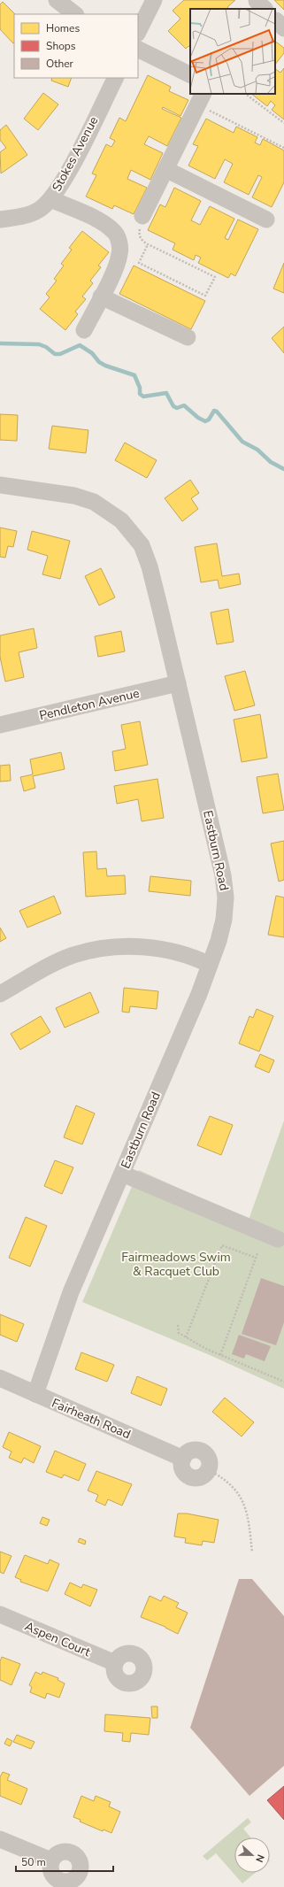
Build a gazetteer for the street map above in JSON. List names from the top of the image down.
{
  "streets": {
    "street": [
      "Stokes Avenue",
      "Pendleton Avenue",
      "Eastburn Road",
      "Fairheath Road",
      "Aspen Court"
    ]
  },
  "crossings": [
    ["Pendleton Avenue", "Eastburn Road"],
    ["Eastburn Road", "Fairheath Road"]
  ],
  "parks": ["Fairmeadows Swim & Racquet Club"],
  "legend": ["Homes", "Shops", "Other"],
  "scale_bar": "50 m",
  "north": "right"
}
